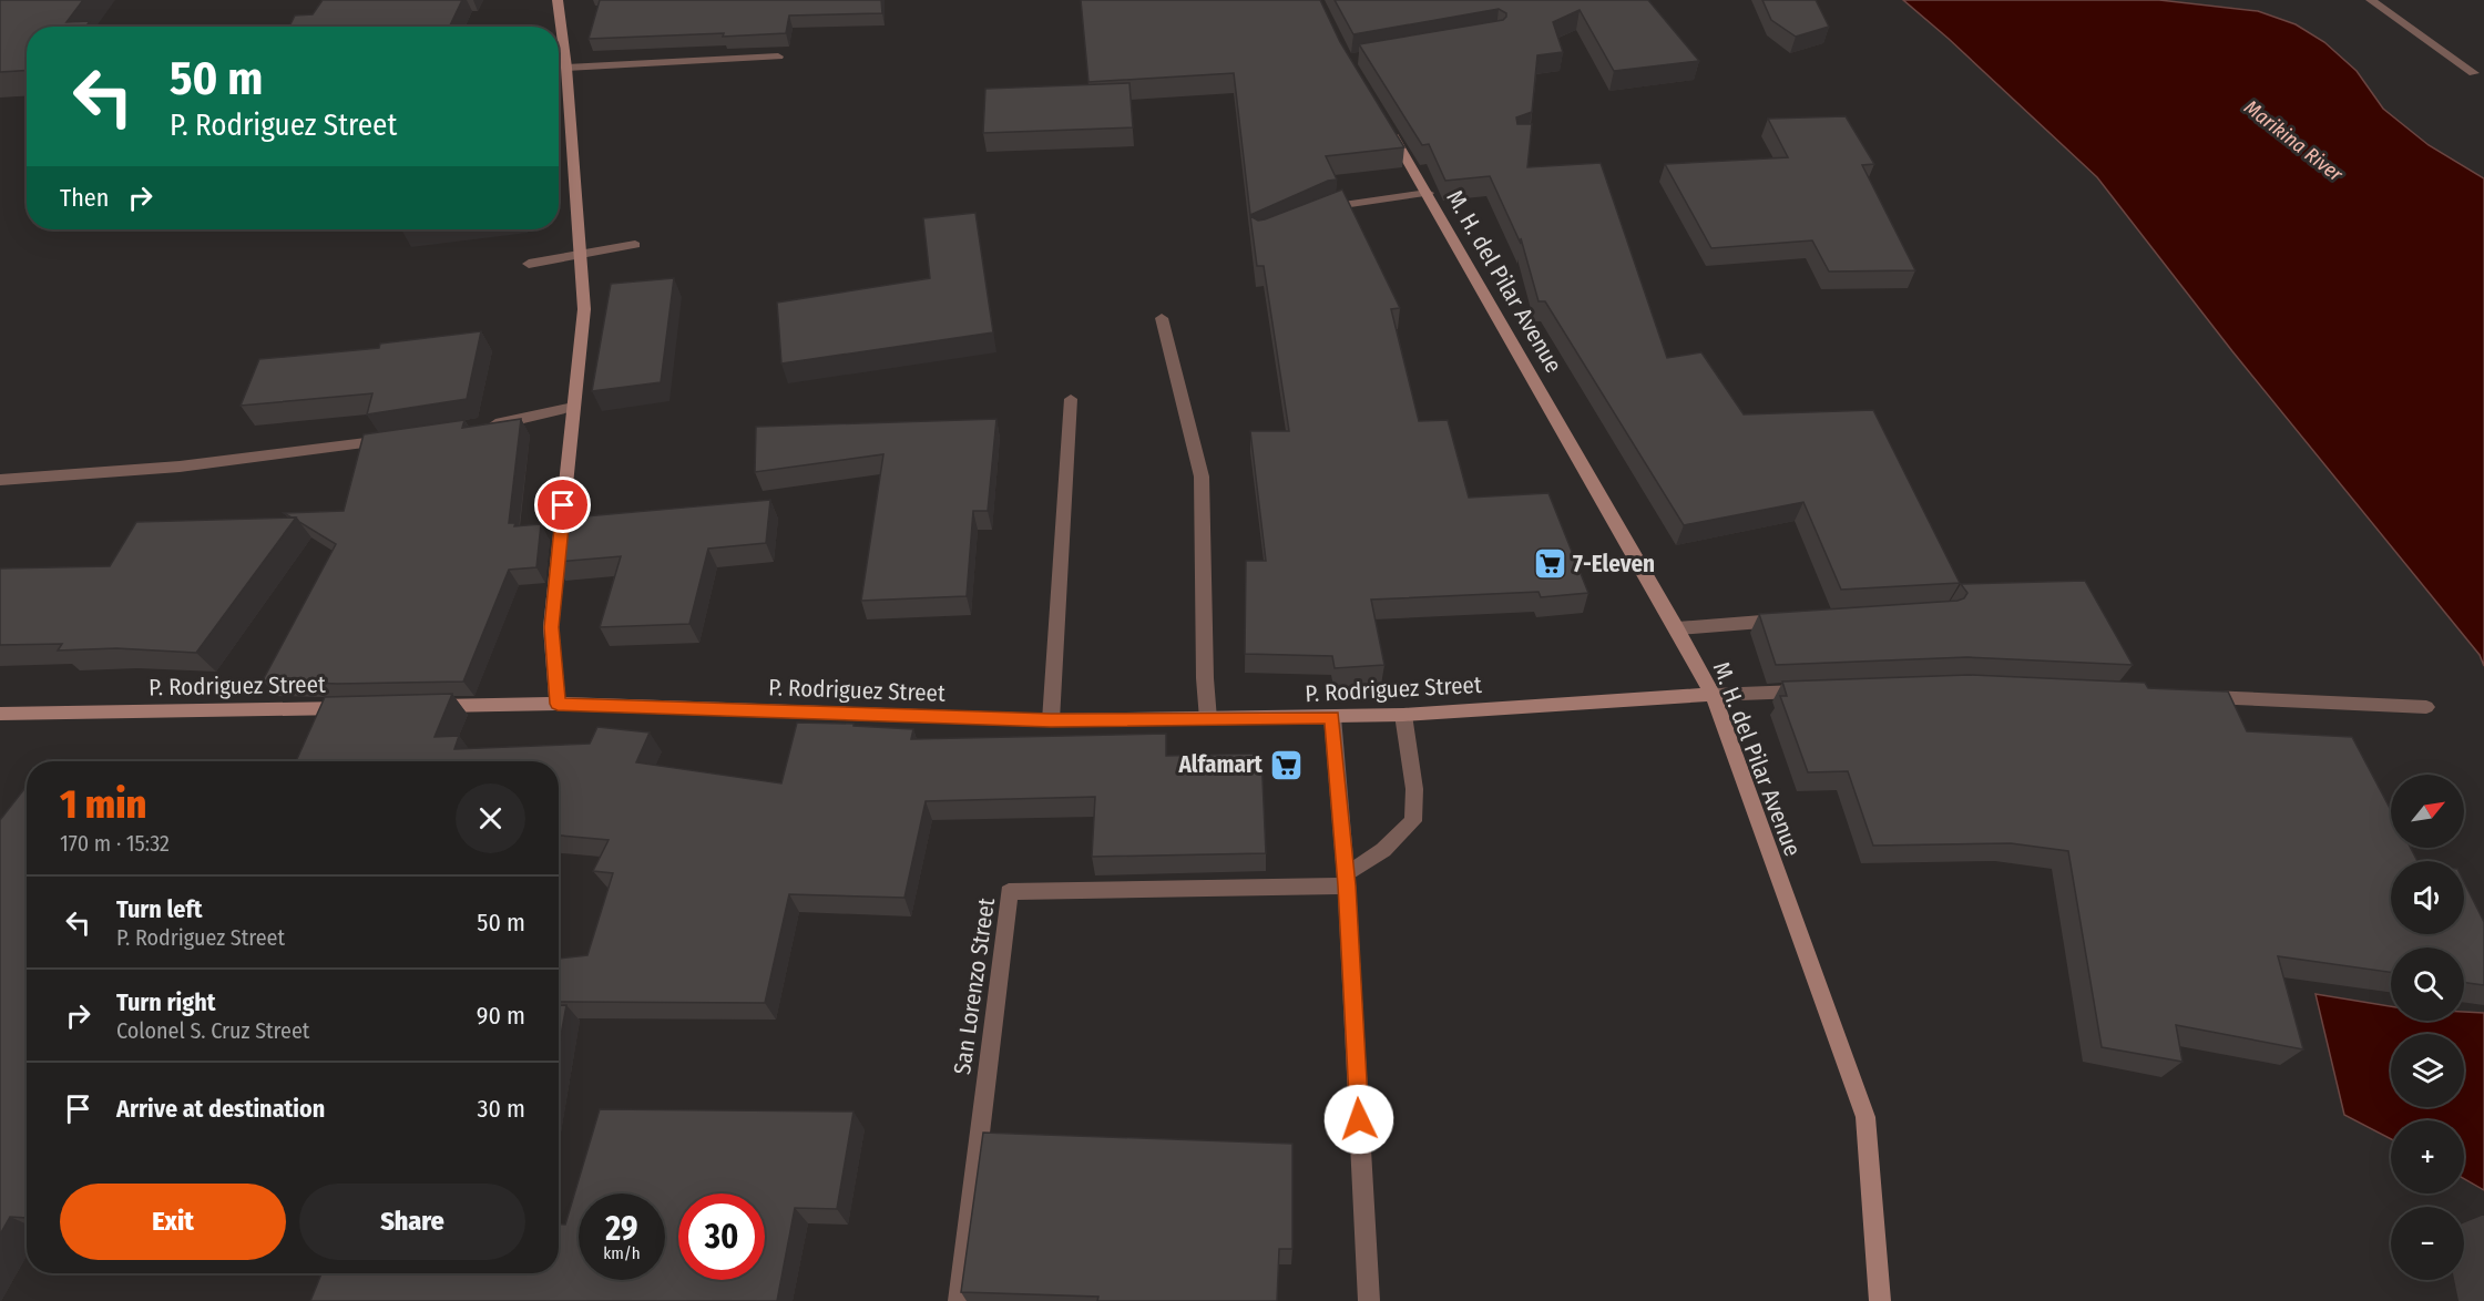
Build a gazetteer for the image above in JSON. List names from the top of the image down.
{
  "streets": {
    "street": ["M. H. del Pilar Avenue", "P. Rodriguez Street", "San Lorenzo Street"]
  },
  "crossings": [
    ["M. H. del Pilar Avenue", "P. Rodriguez Street"]
  ],
  "water": ["Marikina River"],
  "places": {
    "supermarket": ["7-Eleven", "Alfamart"]
  },
  "north": "top right",
  "page": {
    "turn": ["50 m", "P. Rodriguez Street"],
    "then": "Then",
    "heading": ["1 min", "170 m · 15:32"],
    "map_buttons": ["+", "−"],
    "list": [
      {
        "name": "Turn left",
        "note": "P. Rodriguez Street",
        "value": "50 m"
      },
      {
        "name": "Turn right",
        "note": "Colonel S. Cruz Street",
        "value": "90 m"
      },
      {
        "name": "Arrive at destination",
        "value": "30 m"
      }
    ],
    "buttons": ["Exit", "Share"],
    "speed": "29 km/h",
    "limit": "30"
  }
}
